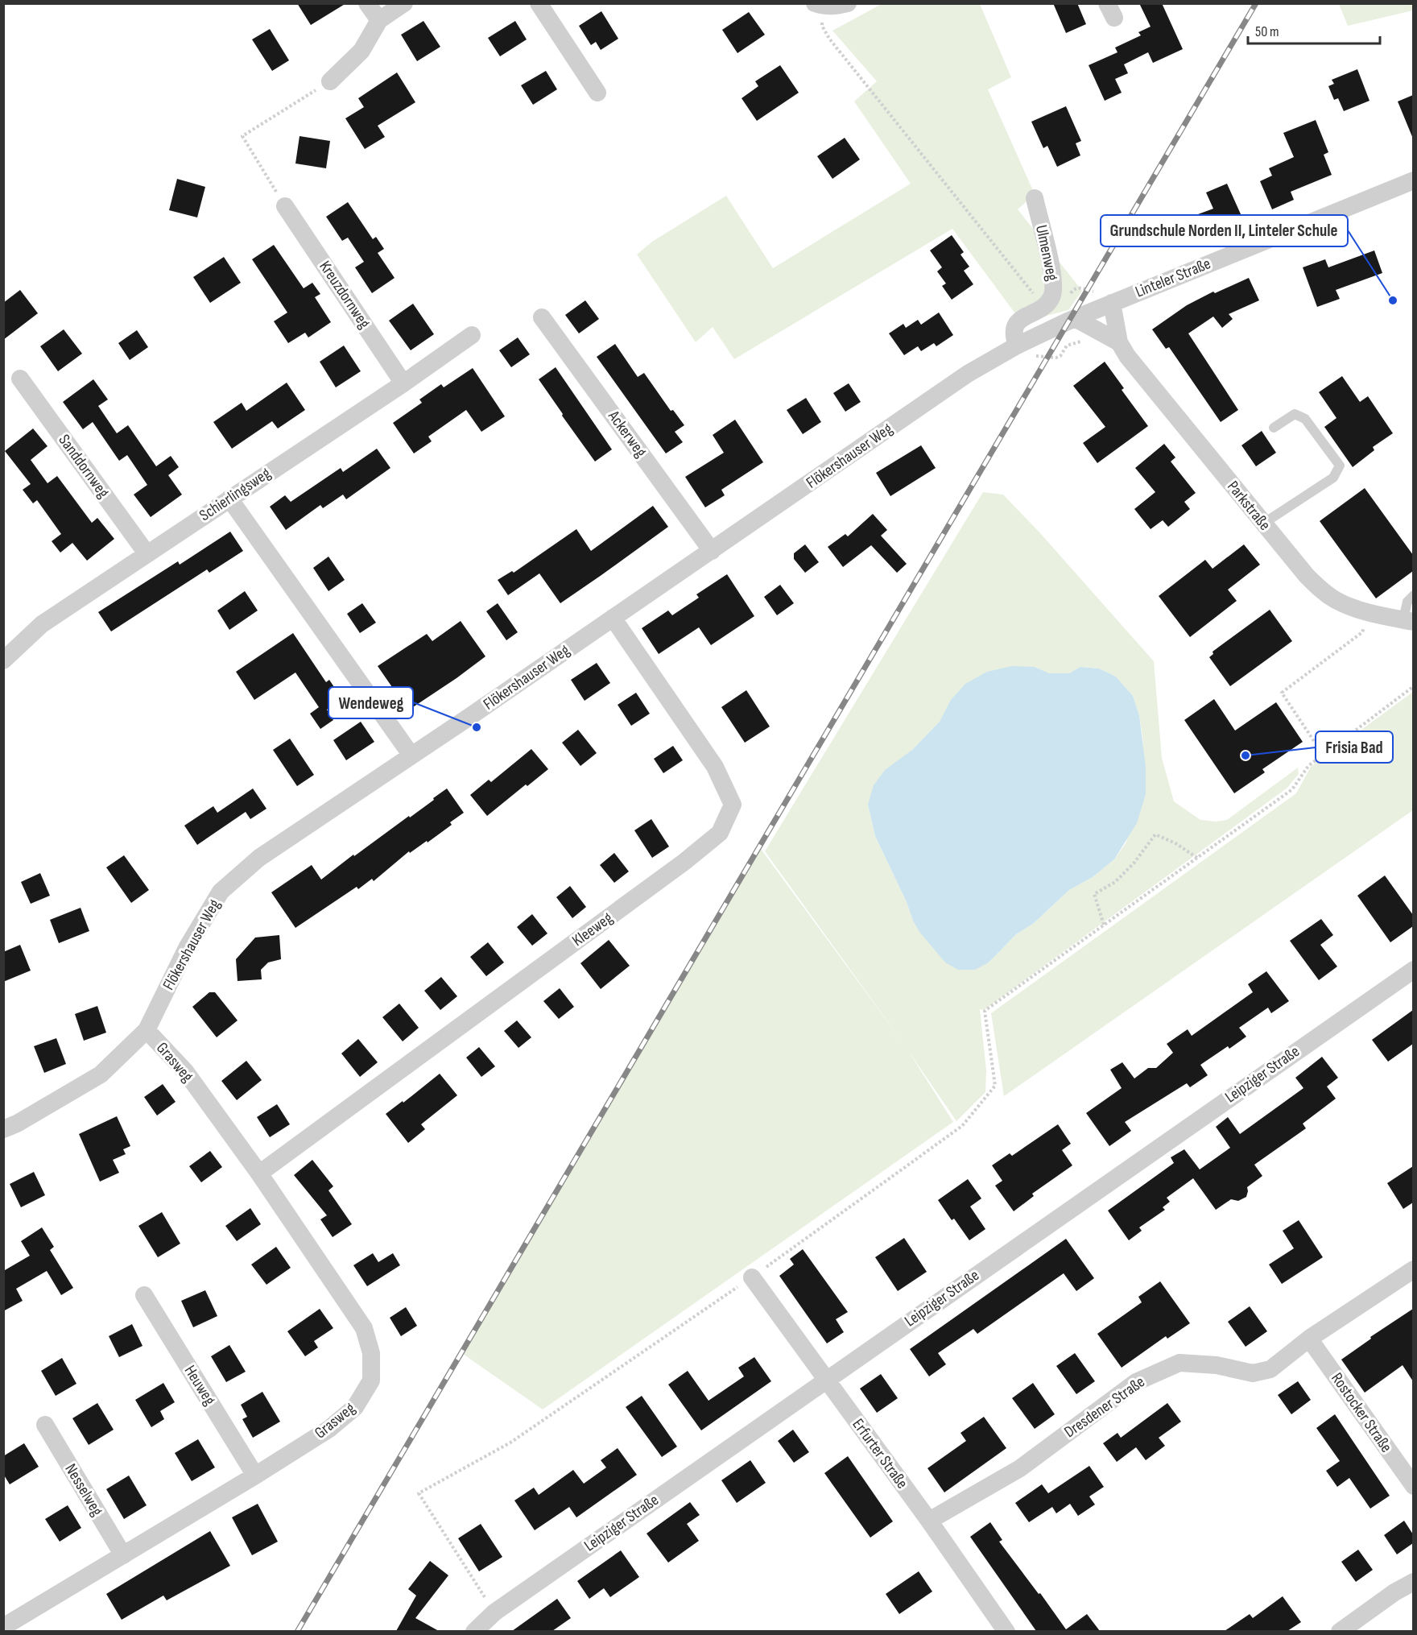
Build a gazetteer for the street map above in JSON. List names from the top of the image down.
{
  "streets": {
    "street": [
      "Ulmenweg",
      "Linteler Straße",
      "Kreuzdornweg",
      "Ackerweg",
      "Flökershauser Weg",
      "Sanddornweg",
      "Schierlingsweg",
      "Parkstraße",
      "Kleeweg",
      "Grasweg",
      "Leipziger Straße",
      "Heuweg",
      "Dresdener Straße",
      "Rostocker Straße",
      "Erfurter Straße",
      "Nesselweg"
    ]
  },
  "crossings": [
    ["Ulmenweg", "Flökershauser Weg"],
    ["Linteler Straße", "Flökershauser Weg"],
    ["Linteler Straße", "Parkstraße"],
    ["Kreuzdornweg", "Schierlingsweg"],
    ["Ackerweg", "Flökershauser Weg"],
    ["Flökershauser Weg", "Parkstraße"],
    ["Flökershauser Weg", "Kleeweg"],
    ["Flökershauser Weg", "Grasweg"],
    ["Sanddornweg", "Schierlingsweg"],
    ["Kleeweg", "Grasweg"],
    ["Grasweg", "Heuweg"],
    ["Grasweg", "Nesselweg"],
    ["Leipziger Straße", "Erfurter Straße"],
    ["Dresdener Straße", "Rostocker Straße"],
    ["Dresdener Straße", "Erfurter Straße"]
  ],
  "places": ["Grundschule Norden II, Linteler Schule", "Wendeweg", "Frisia Bad"],
  "scale_bar": "50 m"
}
